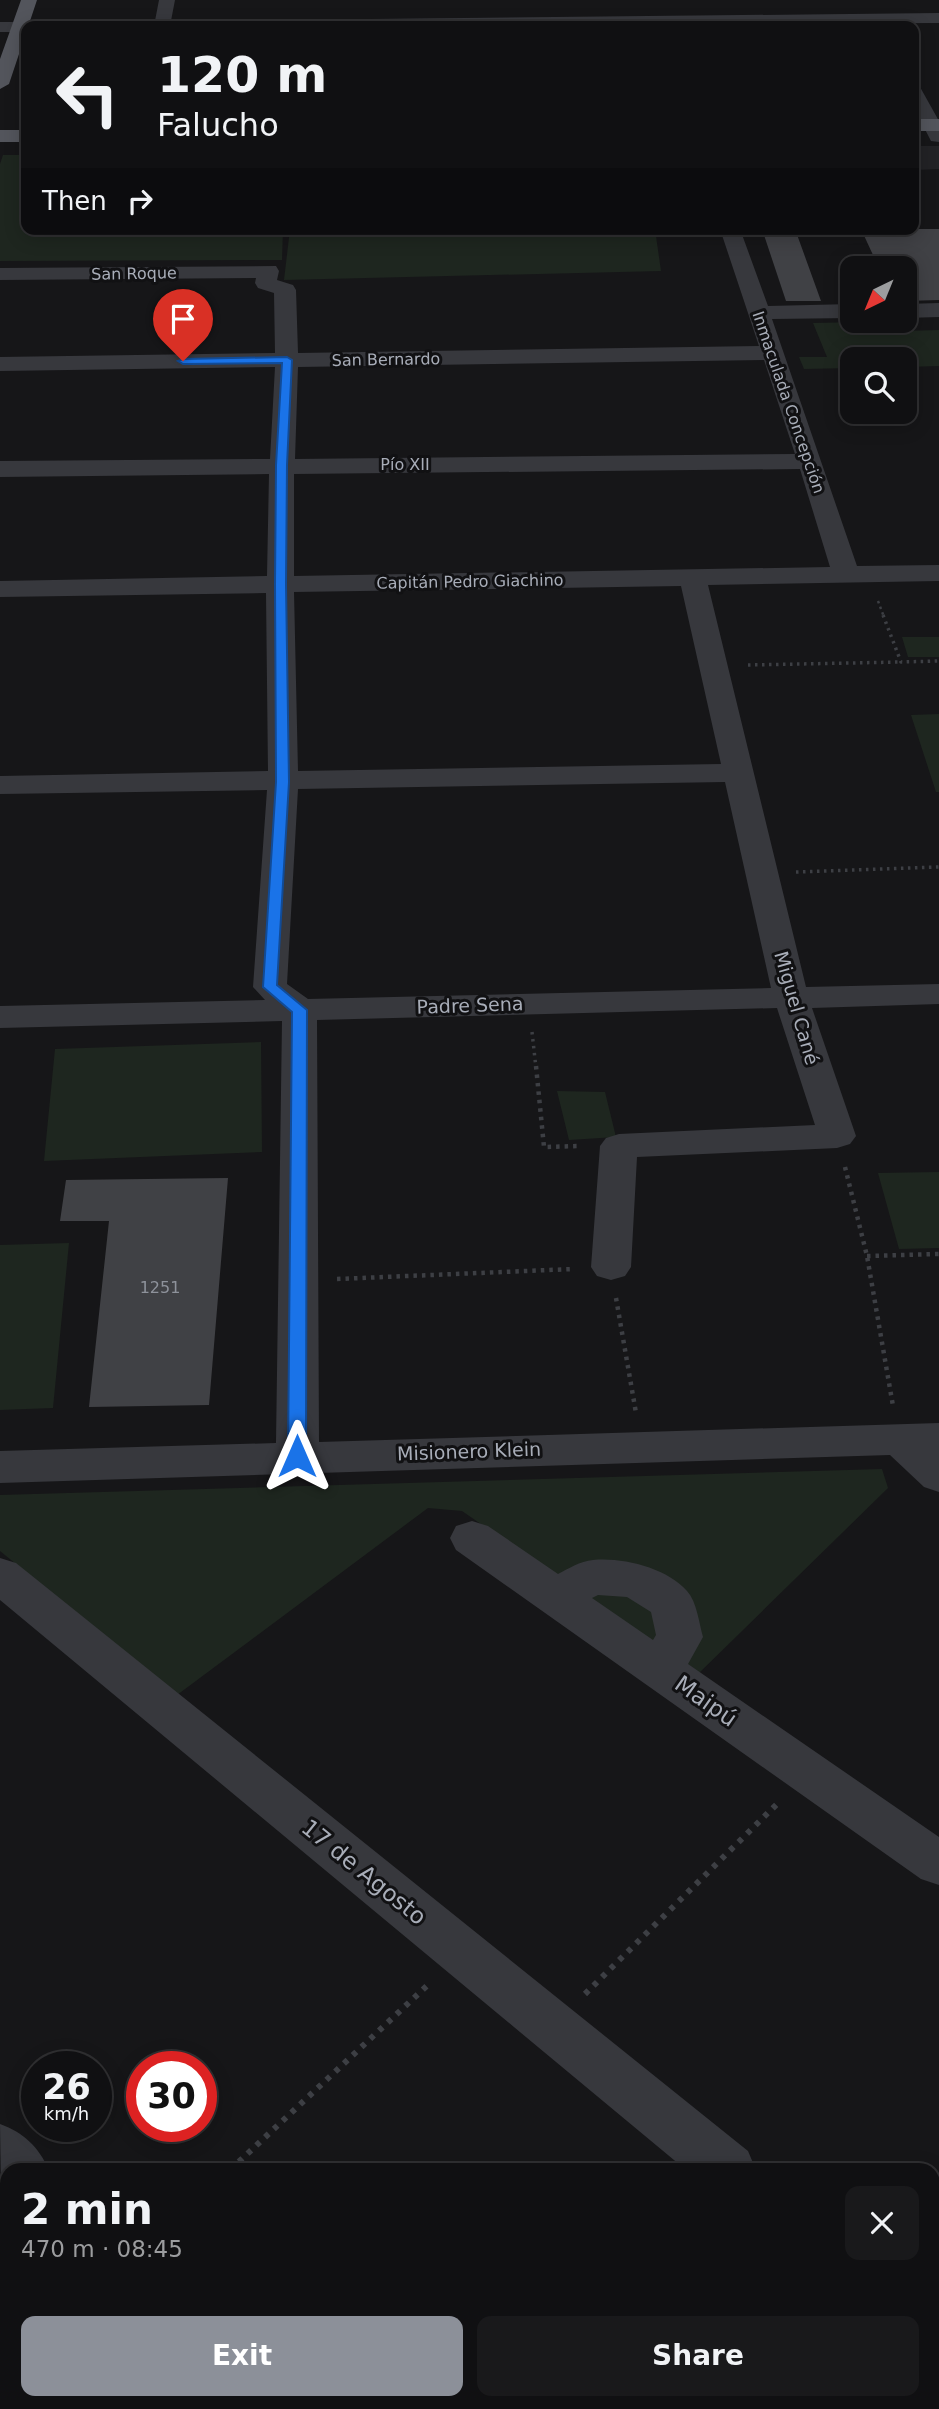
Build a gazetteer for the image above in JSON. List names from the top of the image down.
{
  "streets": {
    "street": [
      "San Roque",
      "San Bernardo",
      "Inmaculada Concepción",
      "Pío XII",
      "Capitán Pedro Giachino",
      "Padre Sena",
      "Miguel Cané",
      "Misionero Klein",
      "Maipú",
      "17 de Agosto"
    ]
  },
  "crossings": [
    ["San Roque", "San Bernardo"],
    ["San Bernardo", "Inmaculada Concepción"],
    ["Inmaculada Concepción", "Pío XII"],
    ["Inmaculada Concepción", "Capitán Pedro Giachino"],
    ["Capitán Pedro Giachino", "Miguel Cané"],
    ["Padre Sena", "Miguel Cané"]
  ],
  "house_numbers": ["1251"],
  "north": "bottom left",
  "page": {
    "turn": ["120 m", "Falucho"],
    "then": "Then",
    "speed": "26 km/h",
    "limit": "30",
    "heading": ["2 min", "470 m · 08:45"],
    "buttons": ["Exit", "Share"]
  }
}
